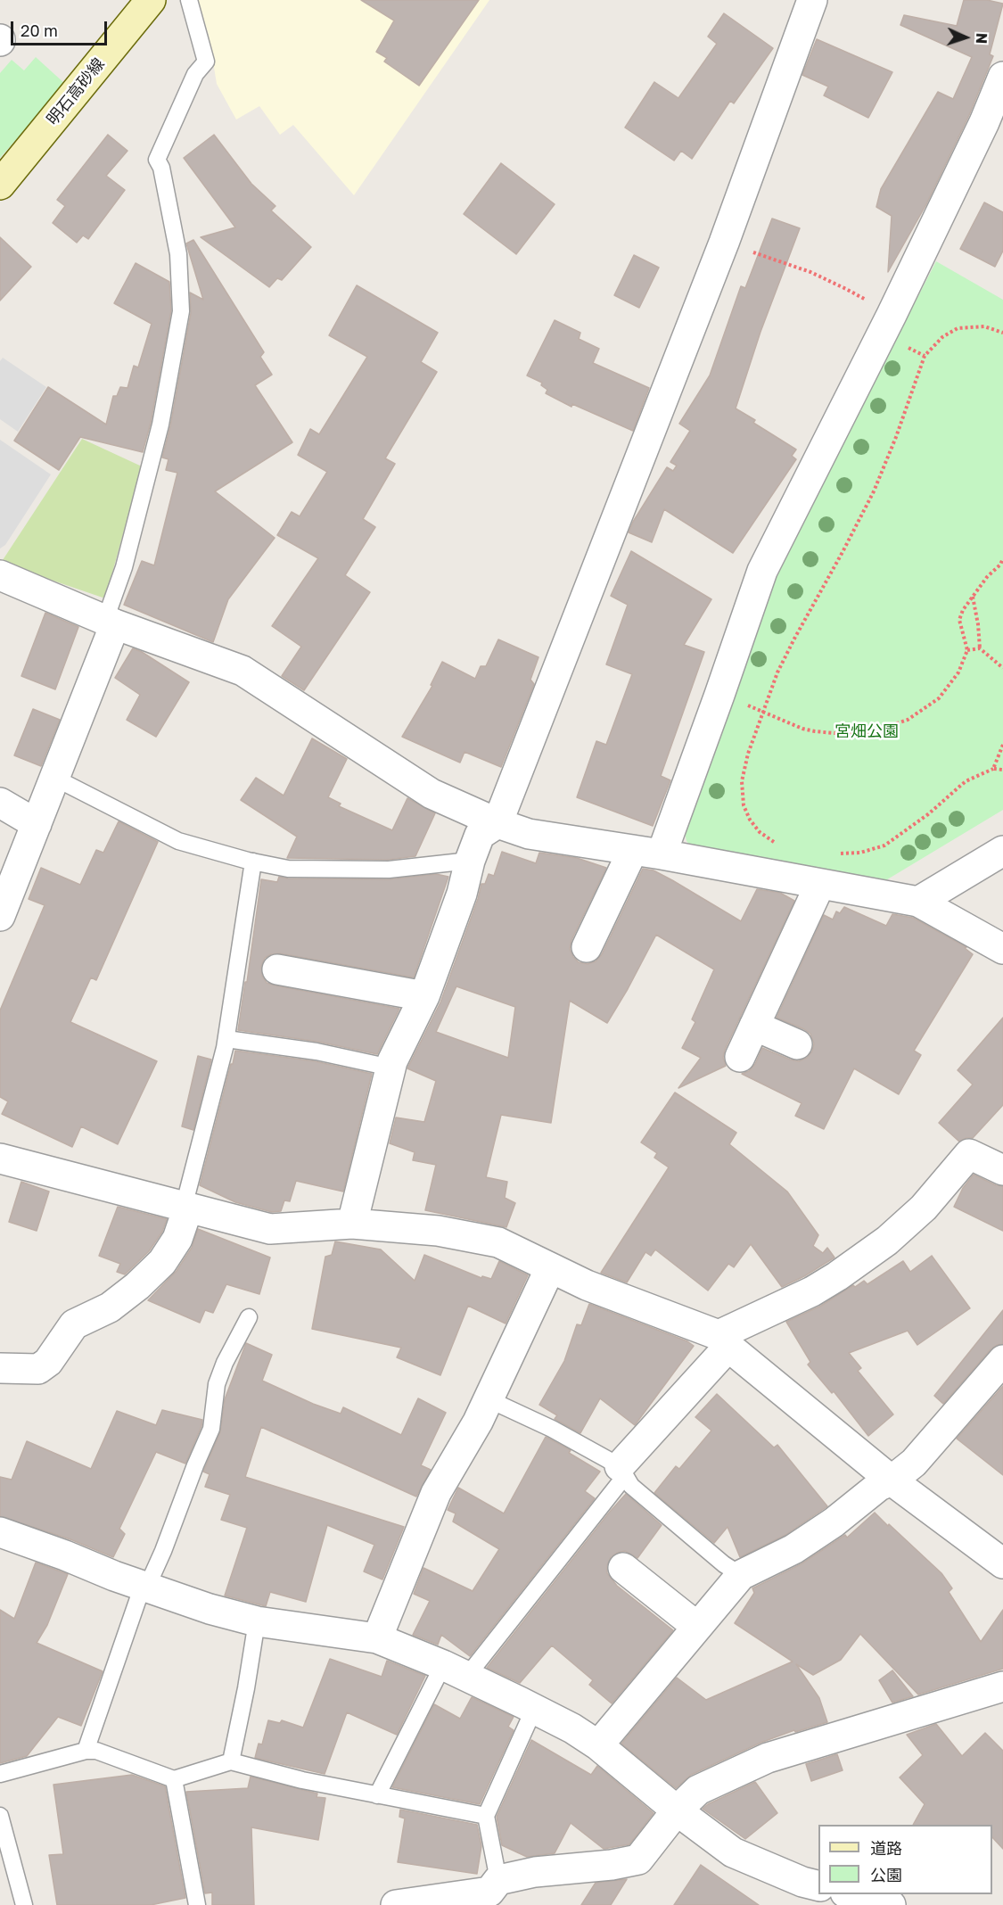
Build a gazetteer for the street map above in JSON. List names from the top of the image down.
{
  "streets": {
    "main road": ["明石高砂線"]
  },
  "parks": ["宮畑公園"],
  "legend": ["道路", "公園"],
  "scale_bar": "20 m",
  "north": "right"
}
